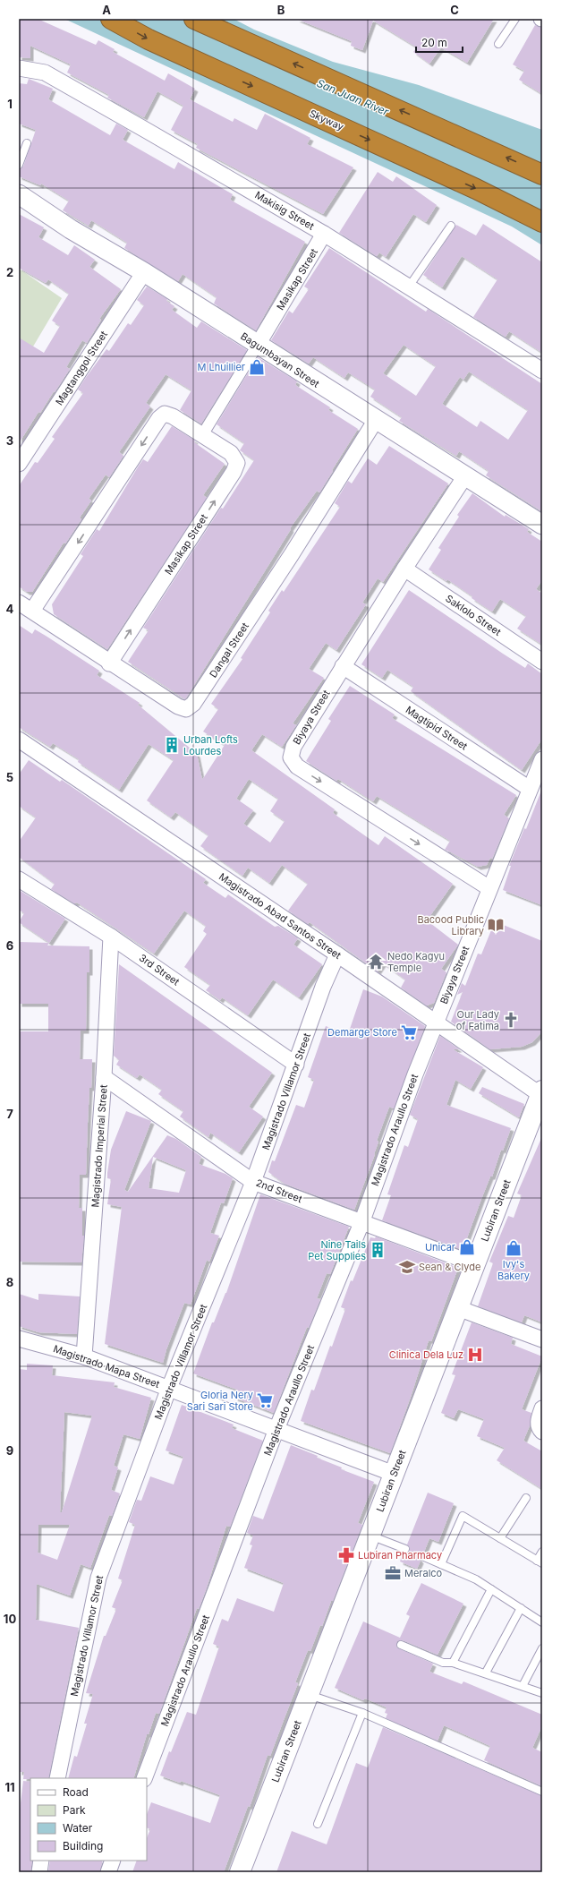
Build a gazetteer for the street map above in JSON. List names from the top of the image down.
{
  "streets": {
    "highway": ["Skyway"],
    "main road": ["Lubiran Street"],
    "street": [
      "Makisig Street",
      "Masikap Street",
      "Bagumbayan Street",
      "Magtanggol Street",
      "Saklolo Street",
      "Dangal Street",
      "Biyaya Street",
      "Magtipid Street",
      "Magistrado Abad Santos Street",
      "3rd Street",
      "Magistrado Villamor Street",
      "Magistrado Araullo Street",
      "Magistrado Imperial Street",
      "2nd Street",
      "Magistrado Mapa Street"
    ]
  },
  "crossings": [
    ["Makisig Street", "Masikap Street"],
    ["Masikap Street", "Bagumbayan Street"],
    ["Masikap Street", "Dangal Street"],
    ["Bagumbayan Street", "Magtanggol Street"],
    ["Bagumbayan Street", "Dangal Street"],
    ["Bagumbayan Street", "Biyaya Street"],
    ["Saklolo Street", "Biyaya Street"],
    ["Biyaya Street", "Magtipid Street"],
    ["Biyaya Street", "Magistrado Abad Santos Street"],
    ["Biyaya Street", "Magistrado Araullo Street"],
    ["Magistrado Abad Santos Street", "Magistrado Villamor Street"],
    ["Magistrado Abad Santos Street", "Magistrado Araullo Street"],
    ["Magistrado Abad Santos Street", "Lubiran Street"],
    ["3rd Street", "Magistrado Villamor Street"],
    ["3rd Street", "Magistrado Imperial Street"],
    ["Magistrado Villamor Street", "2nd Street"],
    ["Magistrado Villamor Street", "Magistrado Mapa Street"],
    ["Magistrado Araullo Street", "2nd Street"],
    ["Magistrado Araullo Street", "Magistrado Mapa Street"],
    ["Magistrado Imperial Street", "2nd Street"],
    ["Magistrado Imperial Street", "Magistrado Mapa Street"],
    ["2nd Street", "Lubiran Street"],
    ["Lubiran Street", "Magistrado Mapa Street"]
  ],
  "water": ["San Juan River"],
  "places": {
    "shop": ["M Lhuillier", "Unicar", "Ivy's Bakery"],
    "building": ["Urban Lofts Lourdes", "Nine Tails Pet Supplies"],
    "library": ["Bacood Public Library"],
    "temple": ["Nedo Kagyu Temple"],
    "church": ["Our Lady of Fatima"],
    "supermarket": ["Demarge Store", "Gloria Nery Sari Sari Store"],
    "school or university": ["Sean & Clyde"],
    "hospital": ["Clinica Dela Luz"],
    "pharmacy": ["Lubiran Pharmacy"],
    "office": ["Meralco"]
  },
  "legend": [
    "Road",
    "Park",
    "Water",
    "Building"
  ],
  "scale_bar": "20 m",
  "grid": {
    "columns": ["A", "B", "C"],
    "rows": [
      "1",
      "2",
      "3",
      "4",
      "5",
      "6",
      "7",
      "8",
      "9",
      "10",
      "11"
    ]
  }
}
